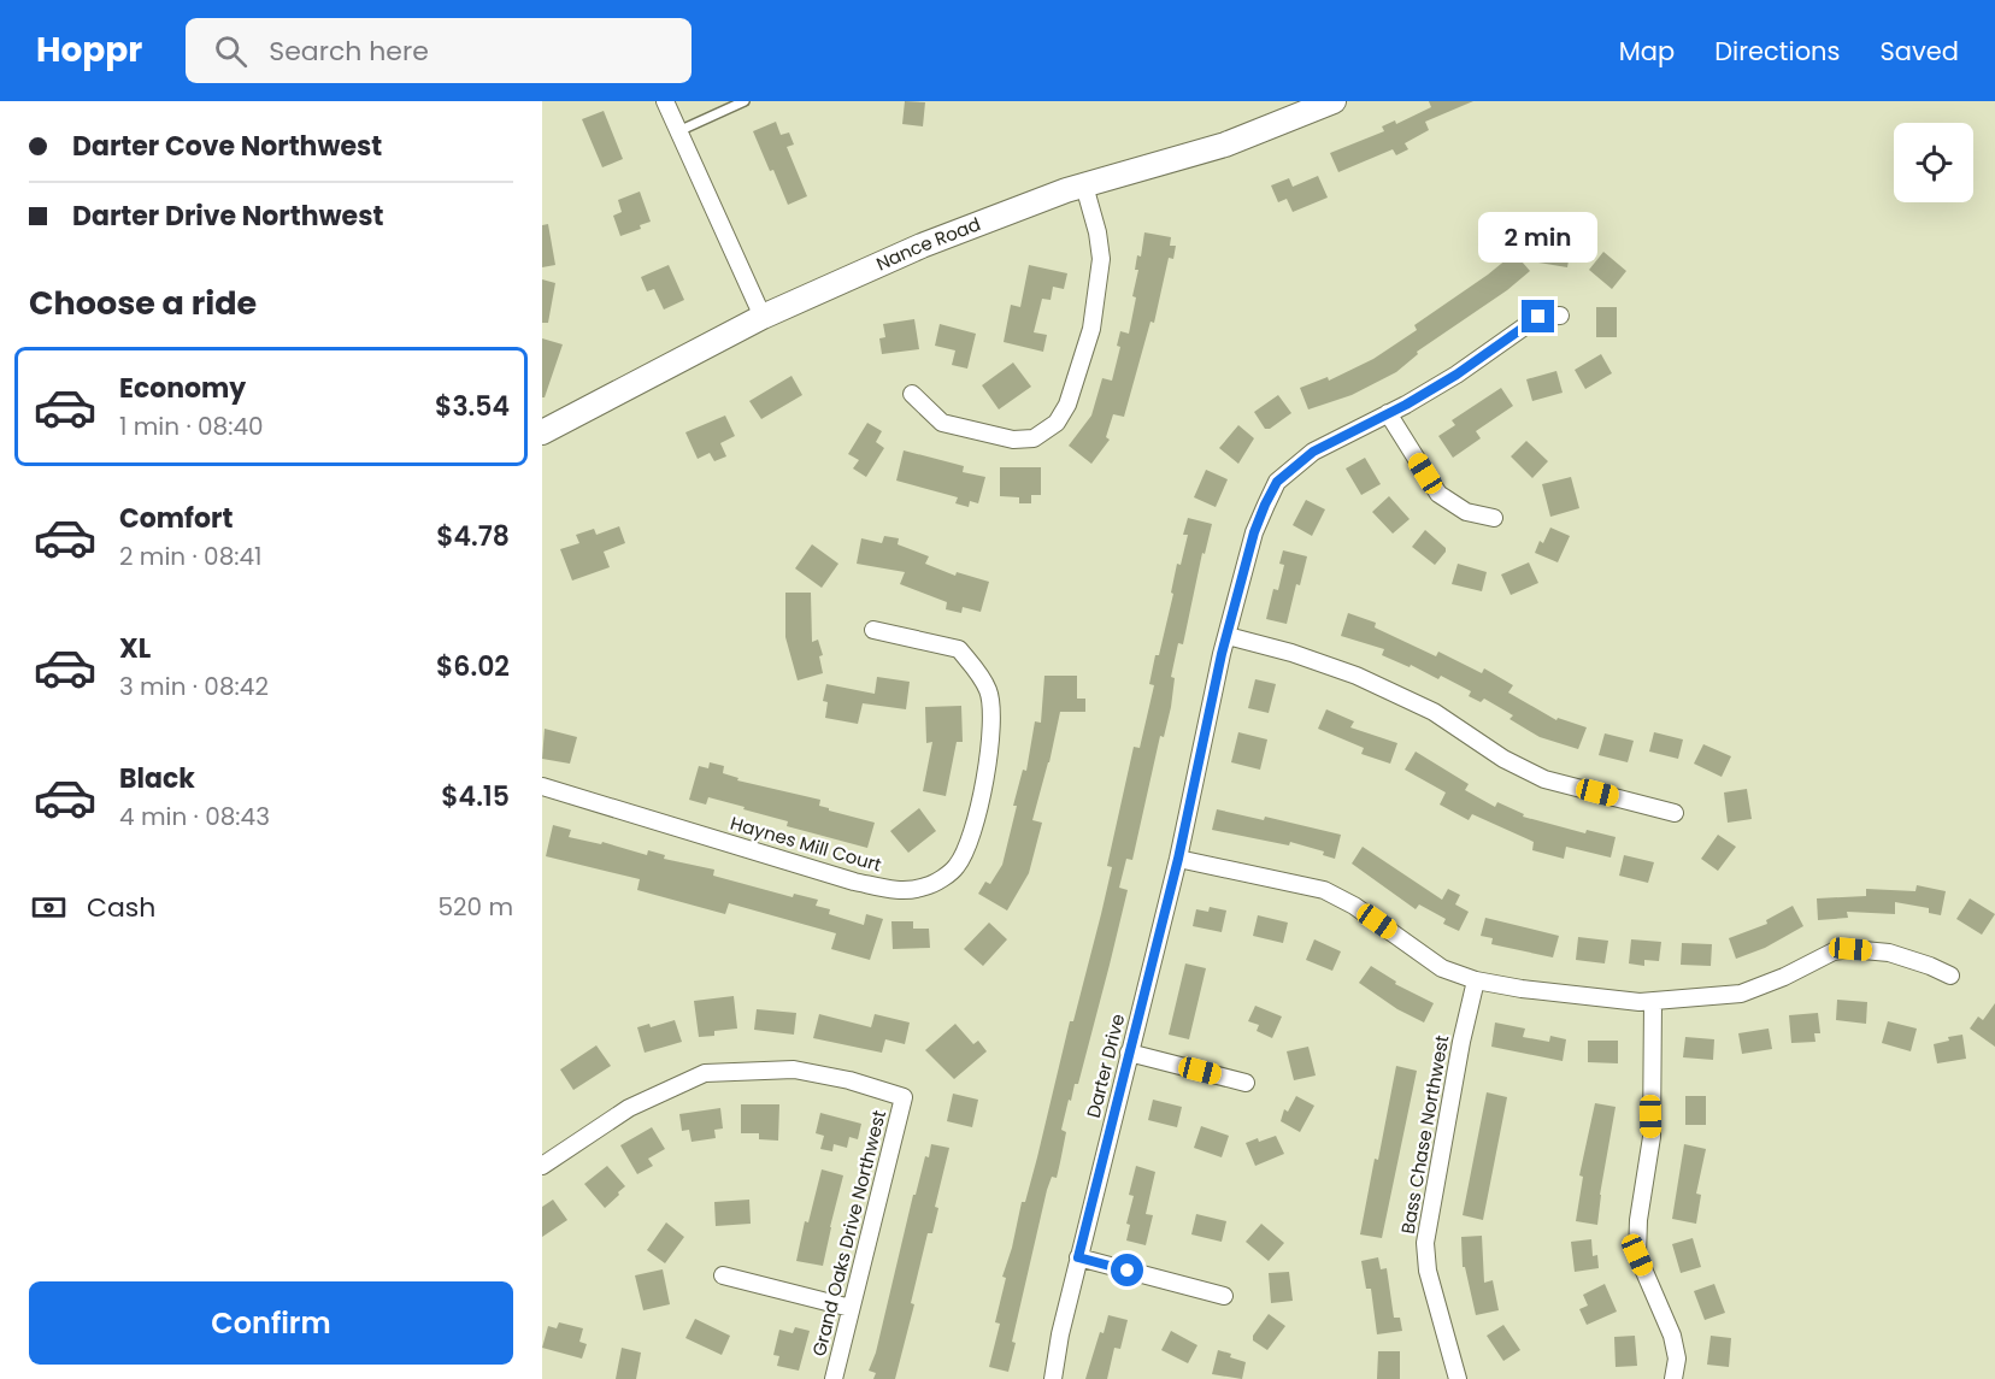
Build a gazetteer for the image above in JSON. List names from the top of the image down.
{
  "streets": {
    "street": [
      "Nance Road",
      "Haynes Mill Court",
      "Darter Drive",
      "Bass Chase Northwest",
      "Grand Oaks Drive Northwest"
    ]
  },
  "page": {
    "header": "Hoppr",
    "search": "Search here",
    "nav": ["Map", "Directions", "Saved"],
    "banner": ["Darter Cove Northwest", "Darter Drive Northwest"],
    "bubble": "2 min",
    "heading": "Choose a ride",
    "list": [
      {
        "name": "Economy",
        "note": "1 min · 08:40",
        "value": "$3.54"
      },
      {
        "name": "Comfort",
        "note": "2 min · 08:41",
        "value": "$4.78"
      },
      {
        "name": "XL",
        "note": "3 min · 08:42",
        "value": "$6.02"
      },
      {
        "name": "Black",
        "note": "4 min · 08:43",
        "value": "$4.15"
      }
    ],
    "pay": ["Cash", "520 m"],
    "buttons": "Confirm"
  }
}
